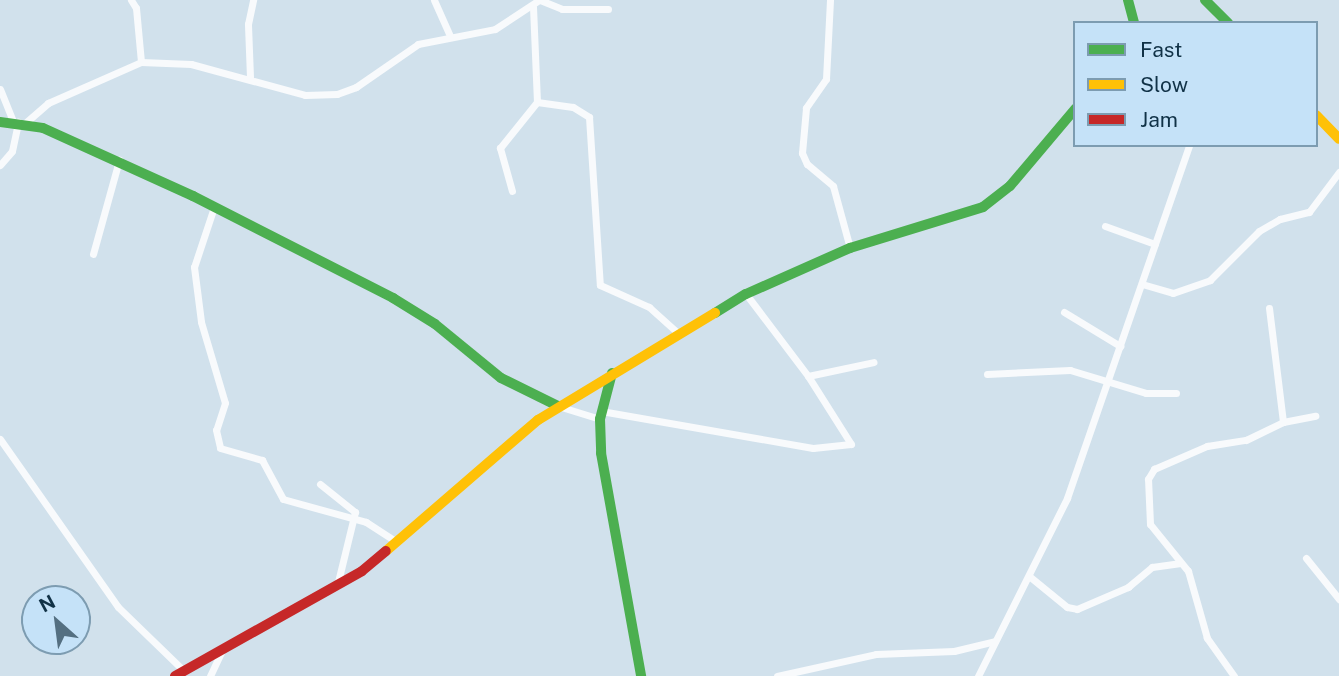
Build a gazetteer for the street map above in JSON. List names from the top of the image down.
{
  "legend": ["Fast", "Slow", "Jam"],
  "north": "top left"
}
